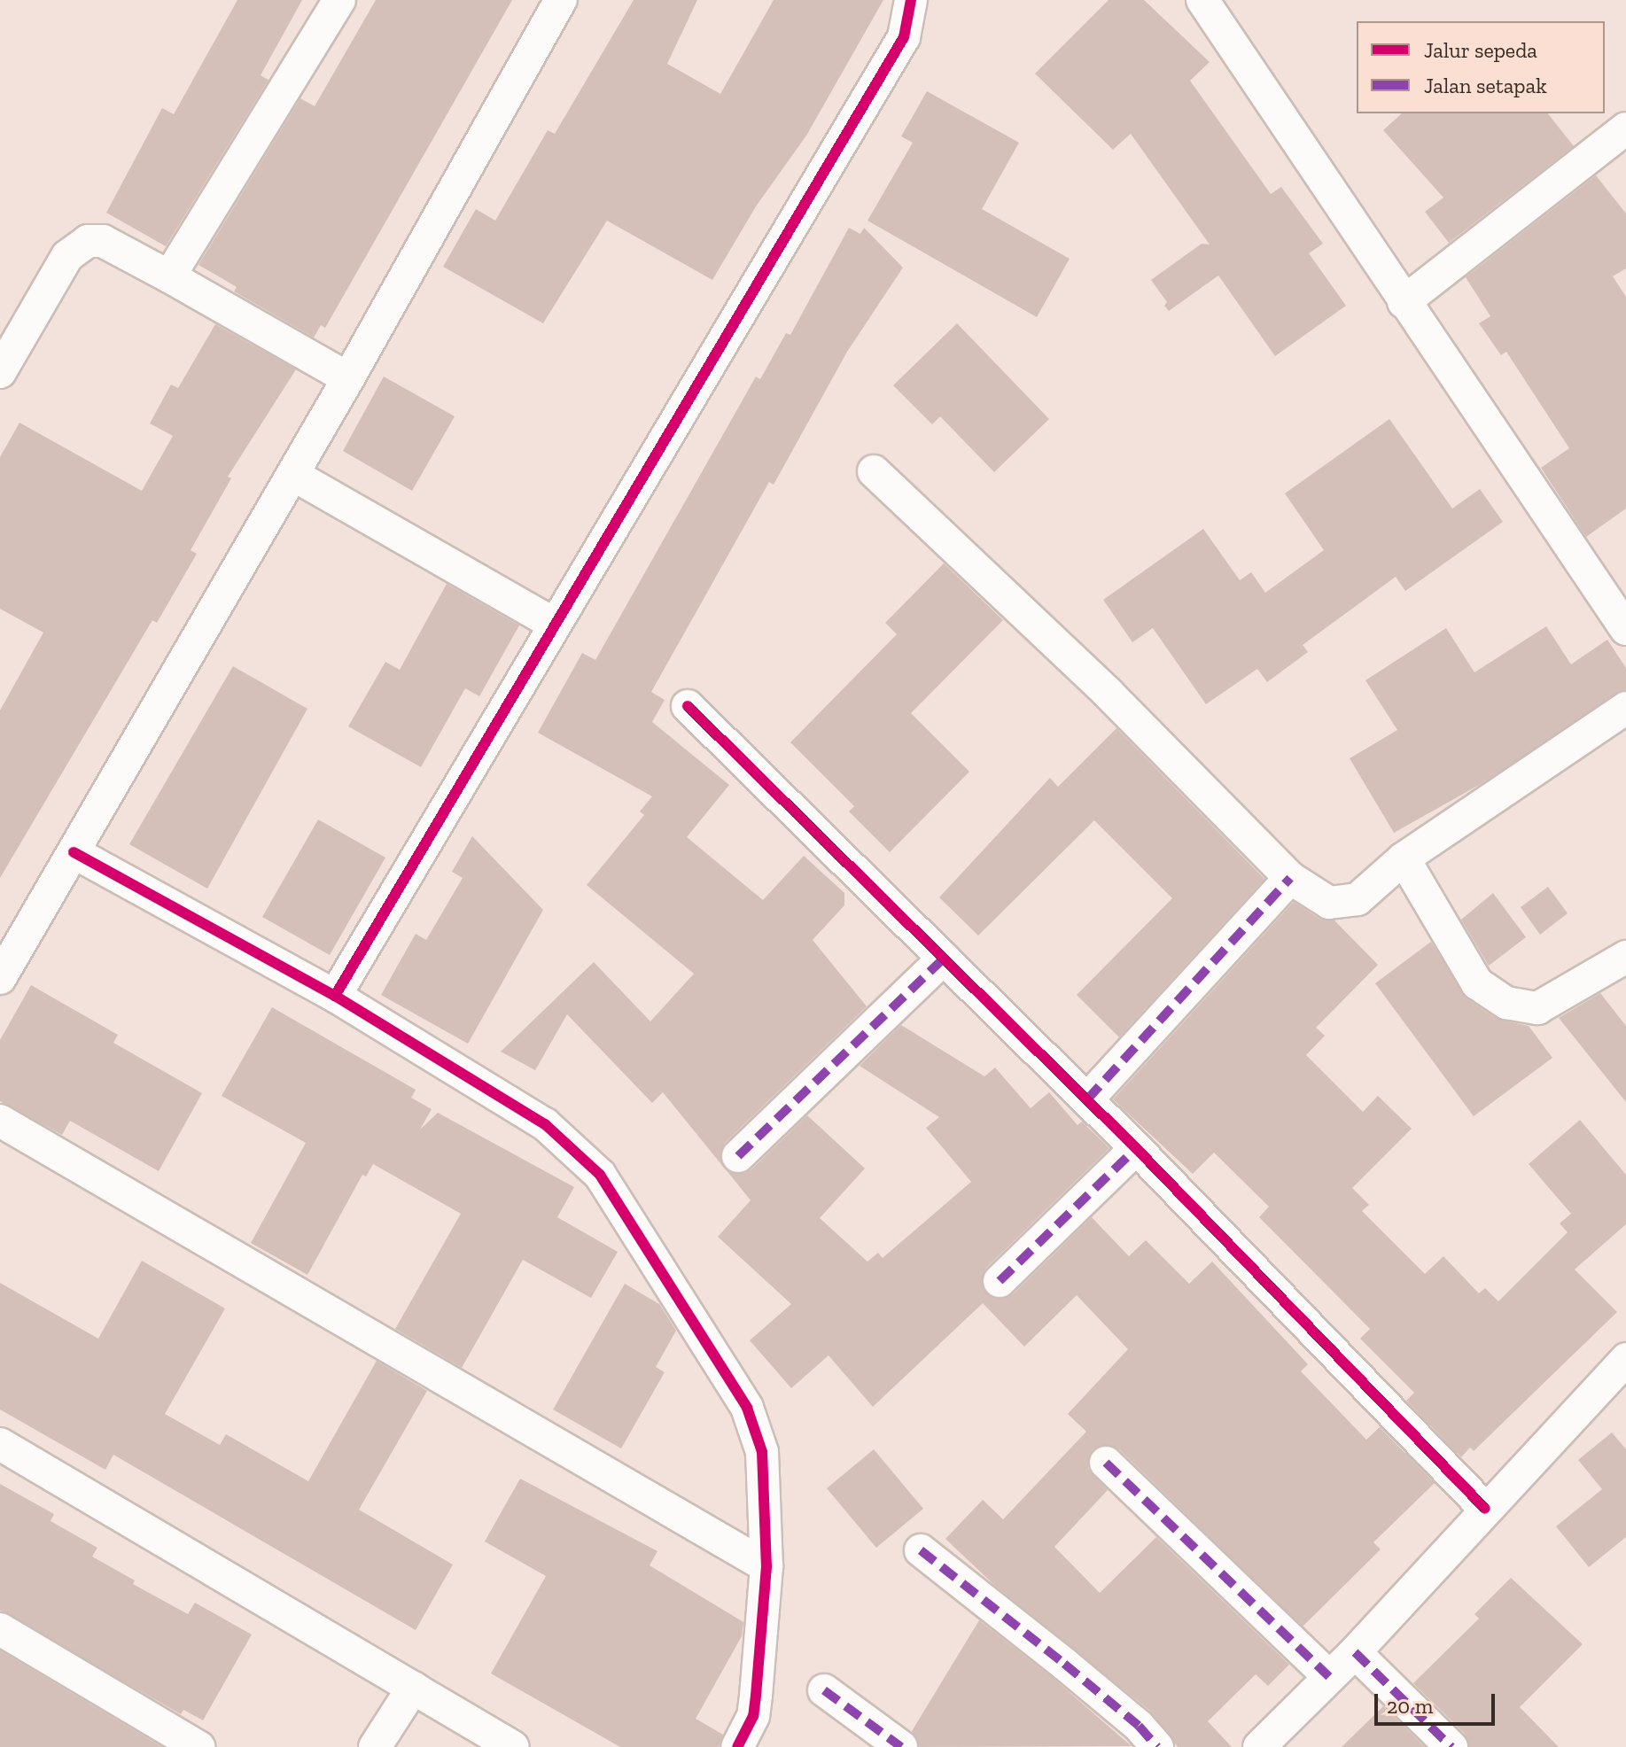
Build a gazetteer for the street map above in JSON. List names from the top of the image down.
{
  "legend": ["Jalur sepeda", "Jalan setapak"],
  "scale_bar": "20 m"
}
